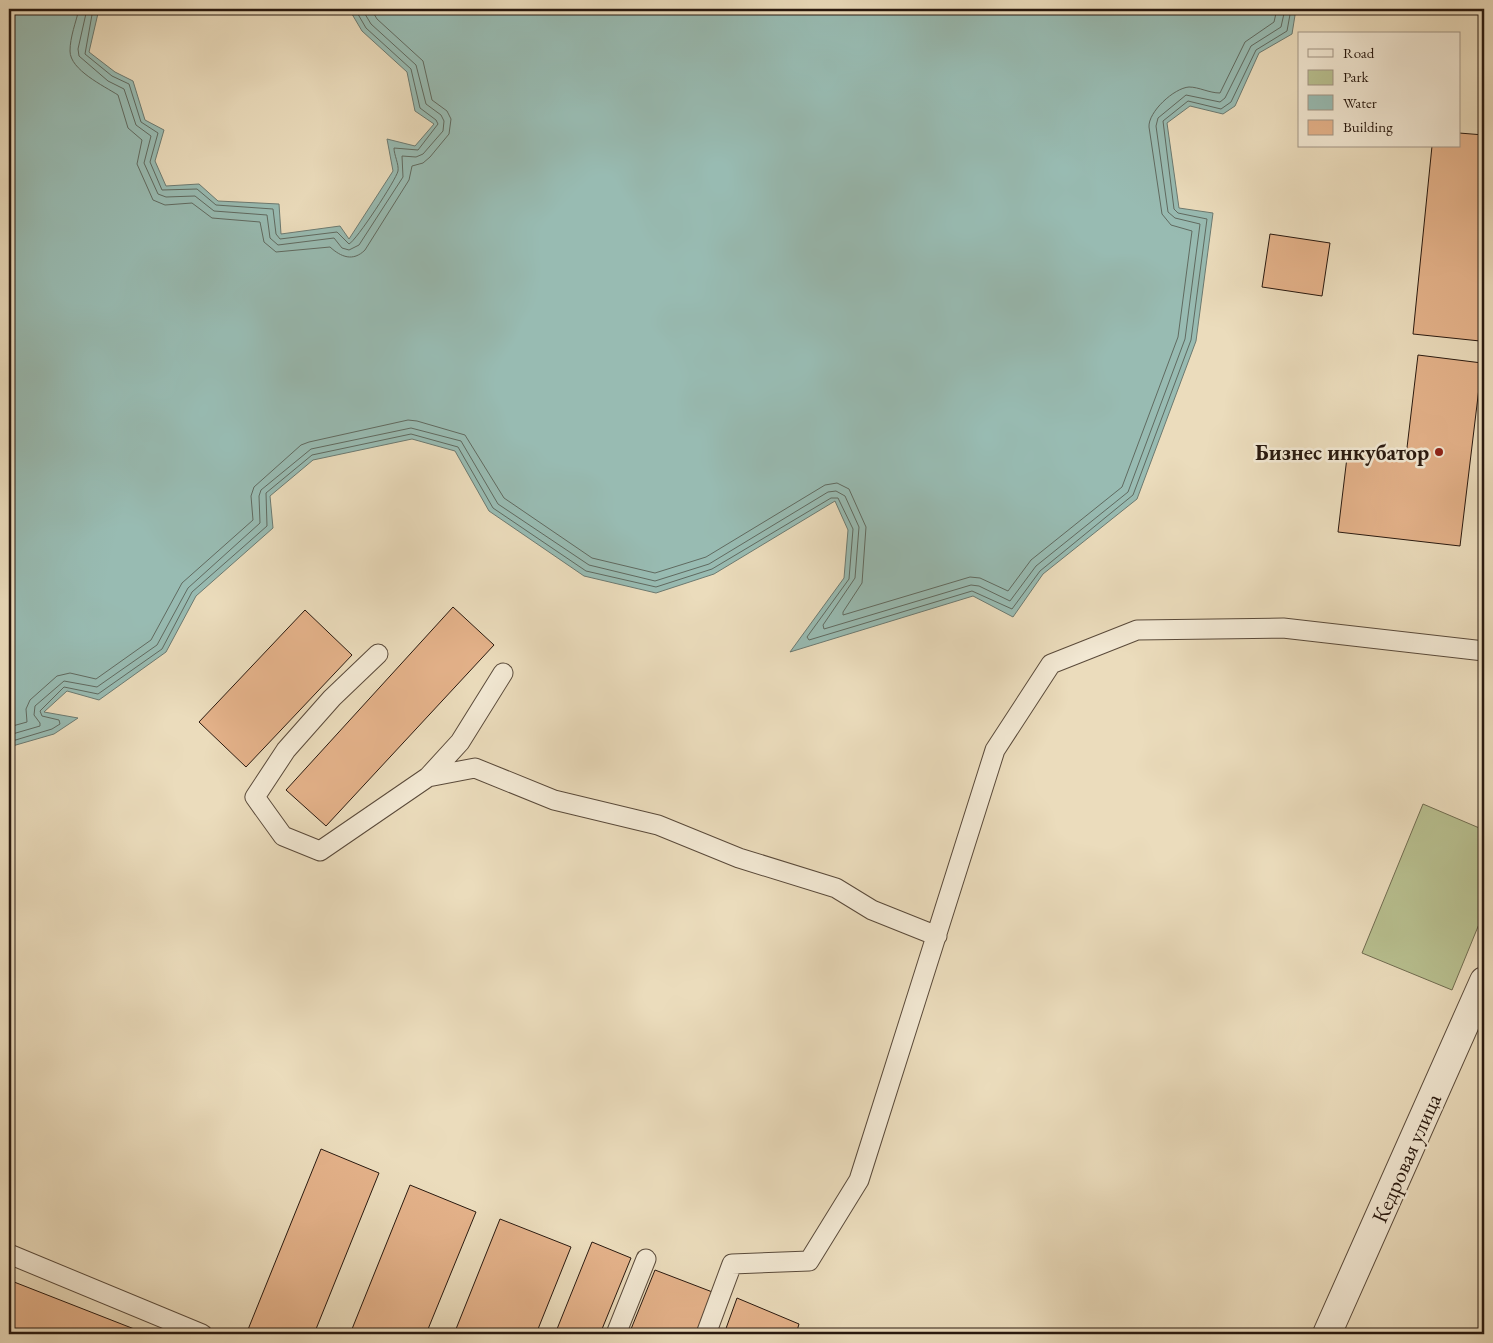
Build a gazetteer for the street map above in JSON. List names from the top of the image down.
{
  "streets": {
    "street": ["Кедровая улица"]
  },
  "places": ["Бизнес инкубатор"],
  "legend": [
    "Road",
    "Park",
    "Water",
    "Building"
  ]
}
